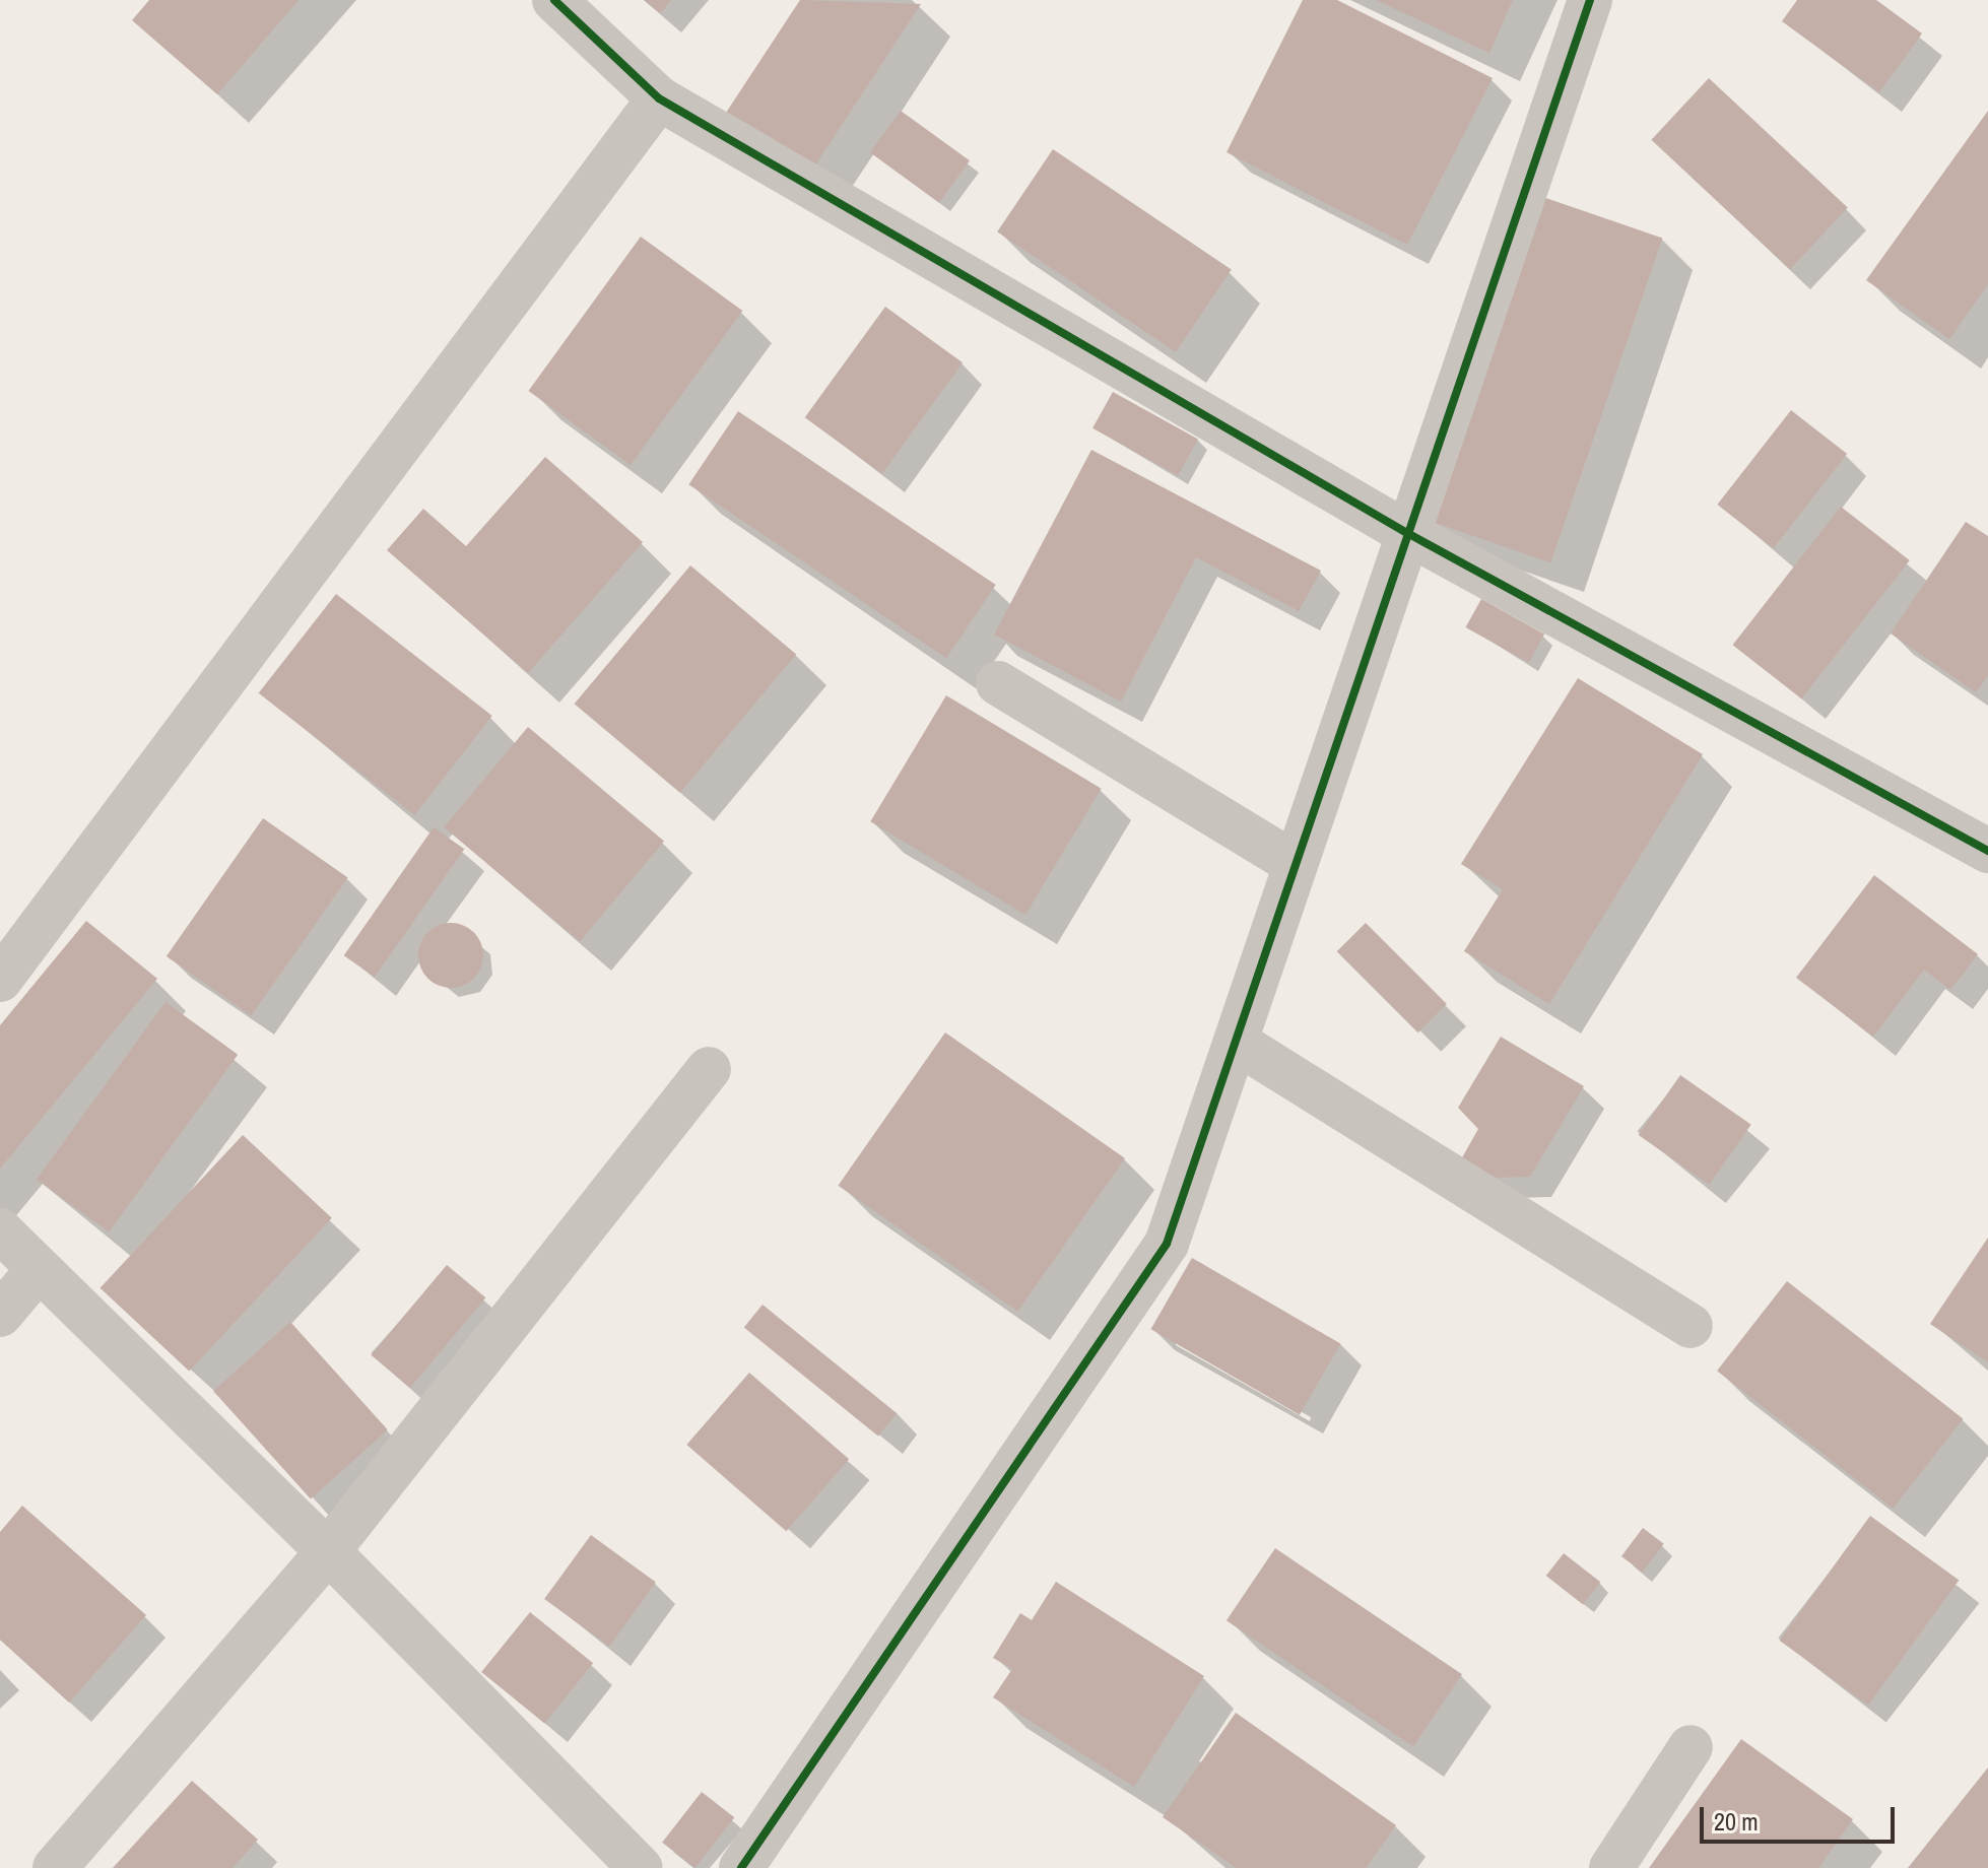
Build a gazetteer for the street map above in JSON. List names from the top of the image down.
{
  "scale_bar": "20 m"
}
